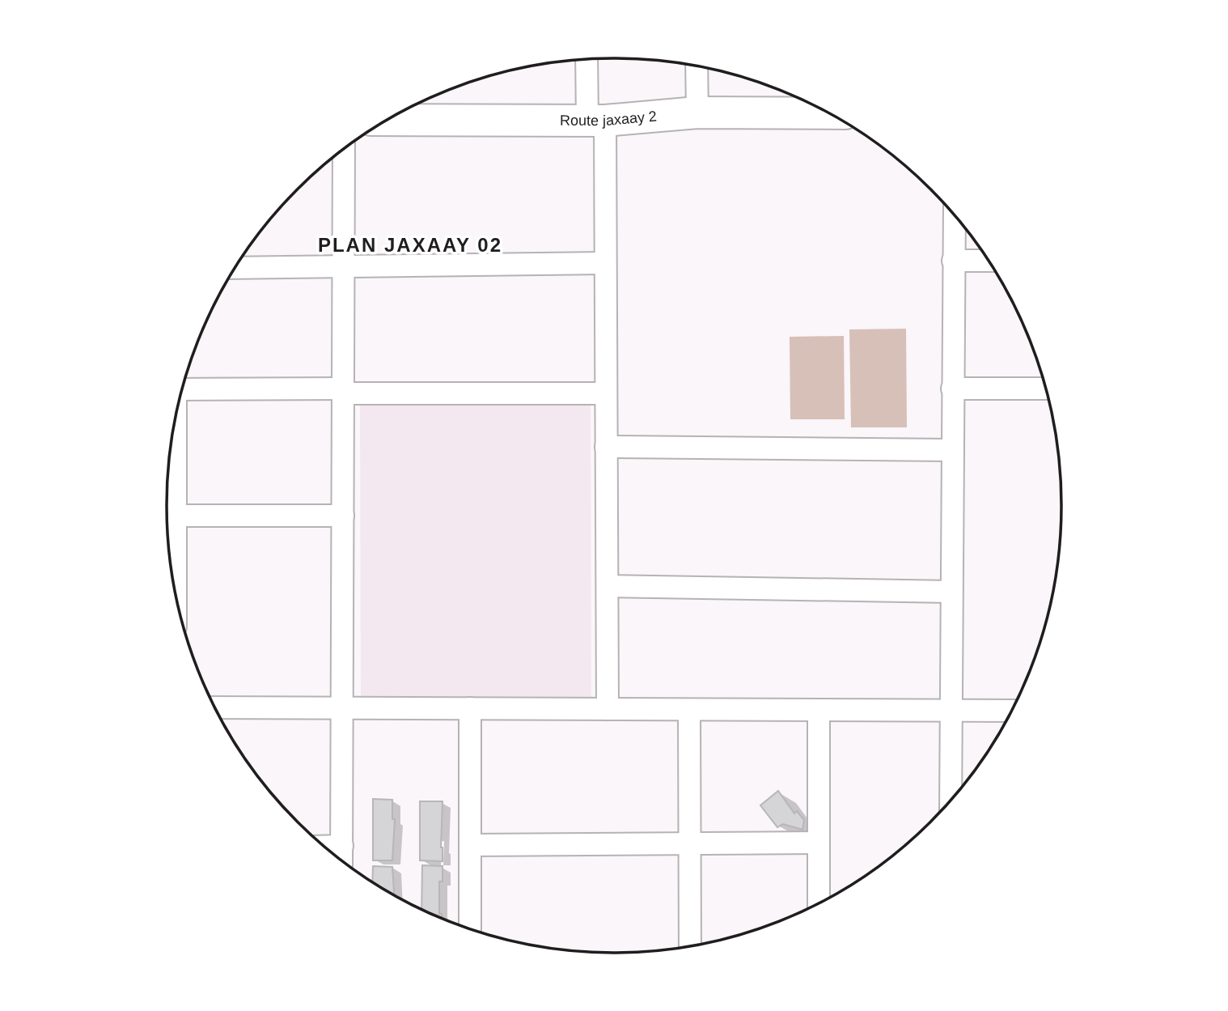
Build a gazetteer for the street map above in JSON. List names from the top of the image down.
{
  "streets": {
    "street": ["Route jaxaay 2"]
  },
  "districts": ["PLAN JAXAAY 02"]
}
